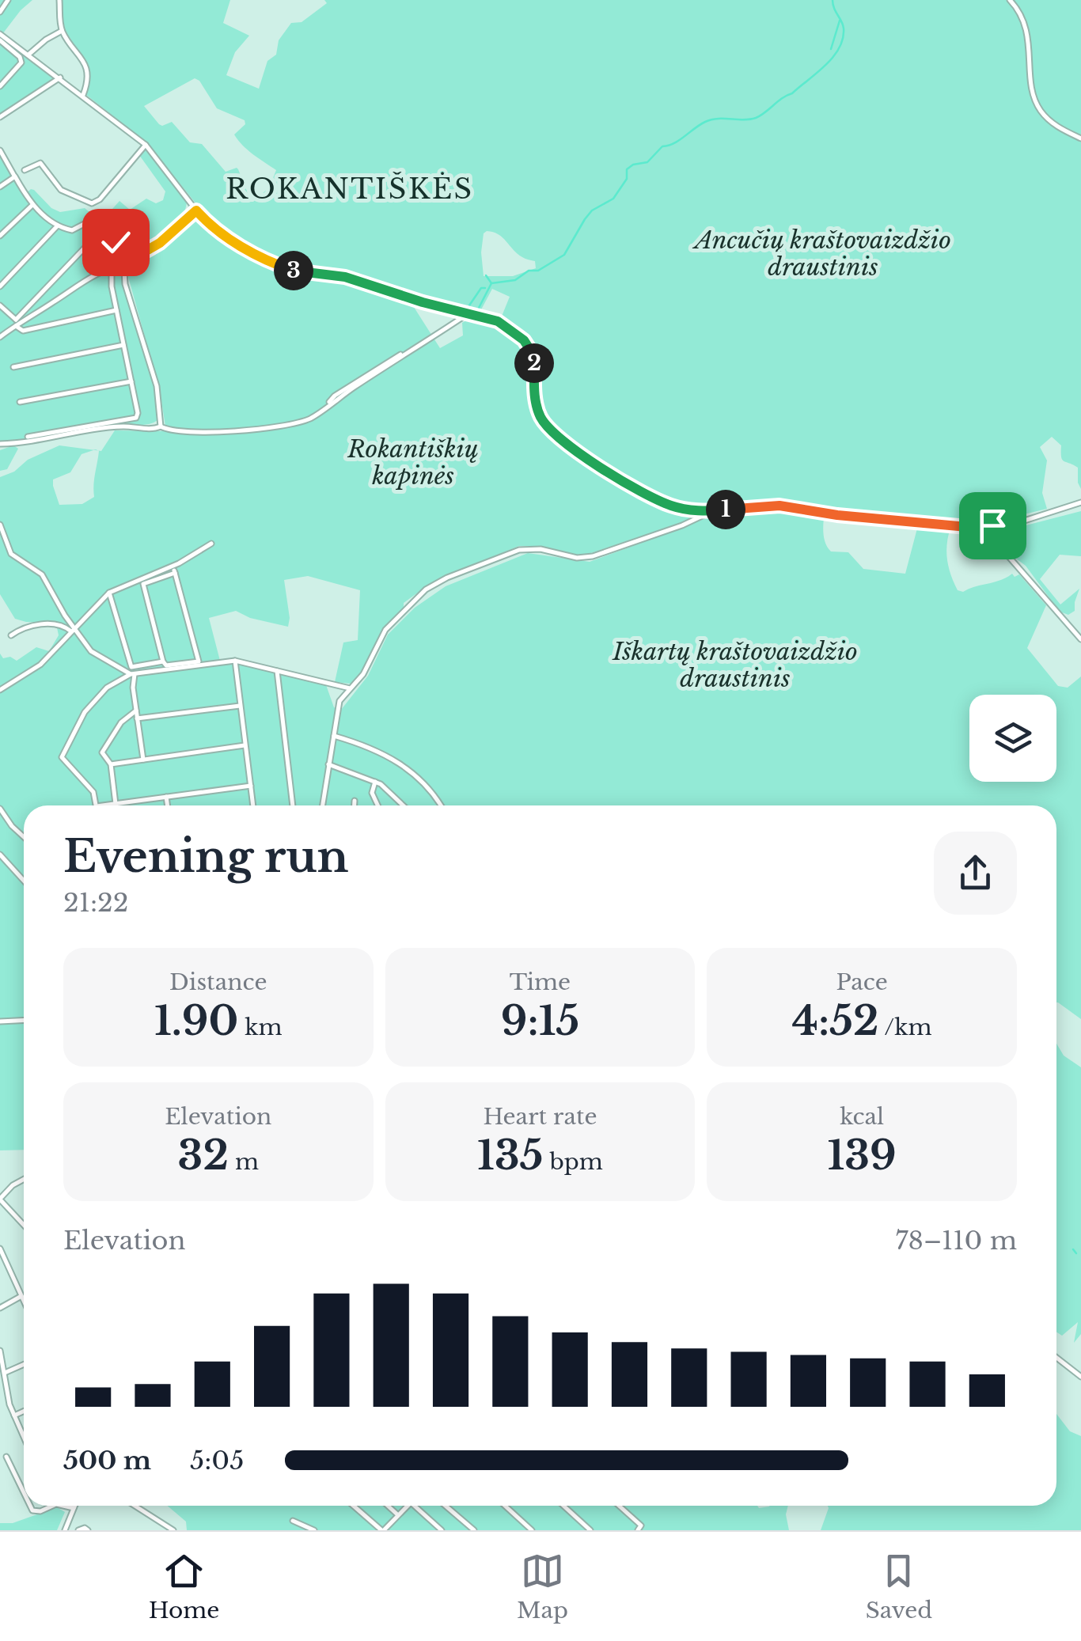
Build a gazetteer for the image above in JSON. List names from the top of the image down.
{
  "districts": ["ROKANTIŠKĖS"],
  "parks": ["Ancučių kraštovaizdžio draustinis", "Rokantiškių kapinės", "Iškartų kraštovaizdžio draustinis"],
  "page": {
    "pins": ["3", "2", "1"],
    "heading": ["Evening run", "21:22"],
    "stats": [
      ["Distance", "1.90 km"],
      ["Time", "9:15"],
      ["Pace", "4:52 /km"],
      ["Elevation", "32 m"],
      ["Heart rate", "135 bpm"],
      ["kcal", "139"]
    ],
    "chart": ["Elevation", "78–110 m"],
    "list": [
      {
        "name": "500 m",
        "note": "5:05"
      }
    ],
    "tabs": ["Home", "Map", "Saved"]
  }
}
